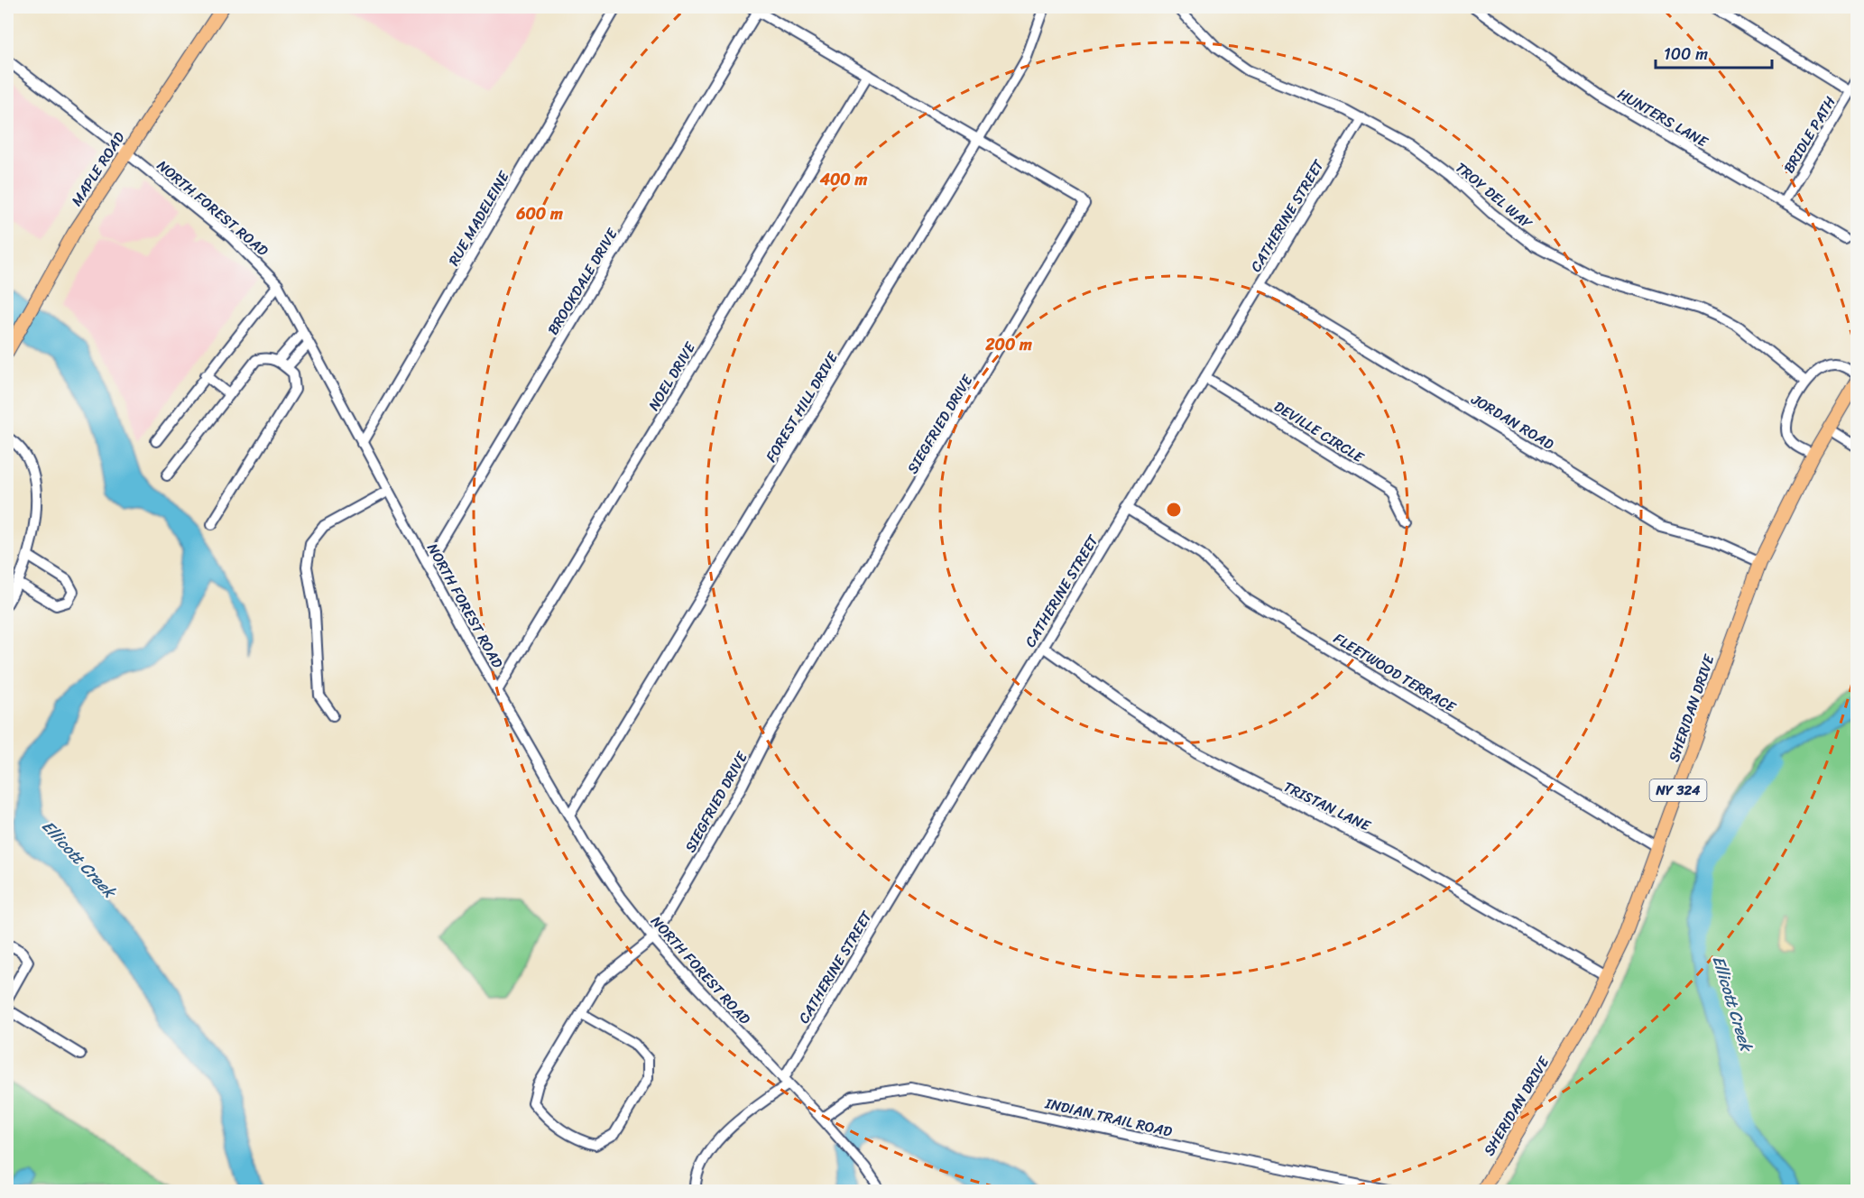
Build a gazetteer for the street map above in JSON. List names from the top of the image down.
{
  "streets": {
    "main road": ["MAPLE ROAD", "SHERIDAN DRIVE", "NY 324"],
    "street": [
      "HUNTERS LANE",
      "BRIDLE PATH",
      "TROY DEL WAY",
      "NORTH FOREST ROAD",
      "CATHERINE STREET",
      "RUE MADELEINE",
      "BROOKDALE DRIVE",
      "NOEL DRIVE",
      "FOREST HILL DRIVE",
      "JORDAN ROAD",
      "SIEGFRIED DRIVE",
      "DEVILLE CIRCLE",
      "FLEETWOOD TERRACE",
      "TRISTAN LANE",
      "INDIAN TRAIL ROAD"
    ]
  },
  "crossings": [
    ["HUNTERS LANE", "BRIDLE PATH"],
    ["MAPLE ROAD", "NORTH FOREST ROAD"],
    ["TROY DEL WAY", "CATHERINE STREET"],
    ["NORTH FOREST ROAD", "CATHERINE STREET"],
    ["NORTH FOREST ROAD", "RUE MADELEINE"],
    ["NORTH FOREST ROAD", "BROOKDALE DRIVE"],
    ["NORTH FOREST ROAD", "NOEL DRIVE"],
    ["NORTH FOREST ROAD", "FOREST HILL DRIVE"],
    ["NORTH FOREST ROAD", "SIEGFRIED DRIVE"],
    ["NORTH FOREST ROAD", "INDIAN TRAIL ROAD"],
    ["CATHERINE STREET", "JORDAN ROAD"],
    ["CATHERINE STREET", "DEVILLE CIRCLE"],
    ["CATHERINE STREET", "FLEETWOOD TERRACE"],
    ["CATHERINE STREET", "TRISTAN LANE"],
    ["BROOKDALE DRIVE", "SIEGFRIED DRIVE"],
    ["NOEL DRIVE", "SIEGFRIED DRIVE"],
    ["FOREST HILL DRIVE", "SIEGFRIED DRIVE"],
    ["JORDAN ROAD", "SHERIDAN DRIVE"],
    ["FLEETWOOD TERRACE", "SHERIDAN DRIVE"],
    ["SHERIDAN DRIVE", "TRISTAN LANE"]
  ],
  "water": ["Ellicott Creek"],
  "scale_bar": "100 m",
  "rings": ["400 m", "600 m", "200 m"]
}
